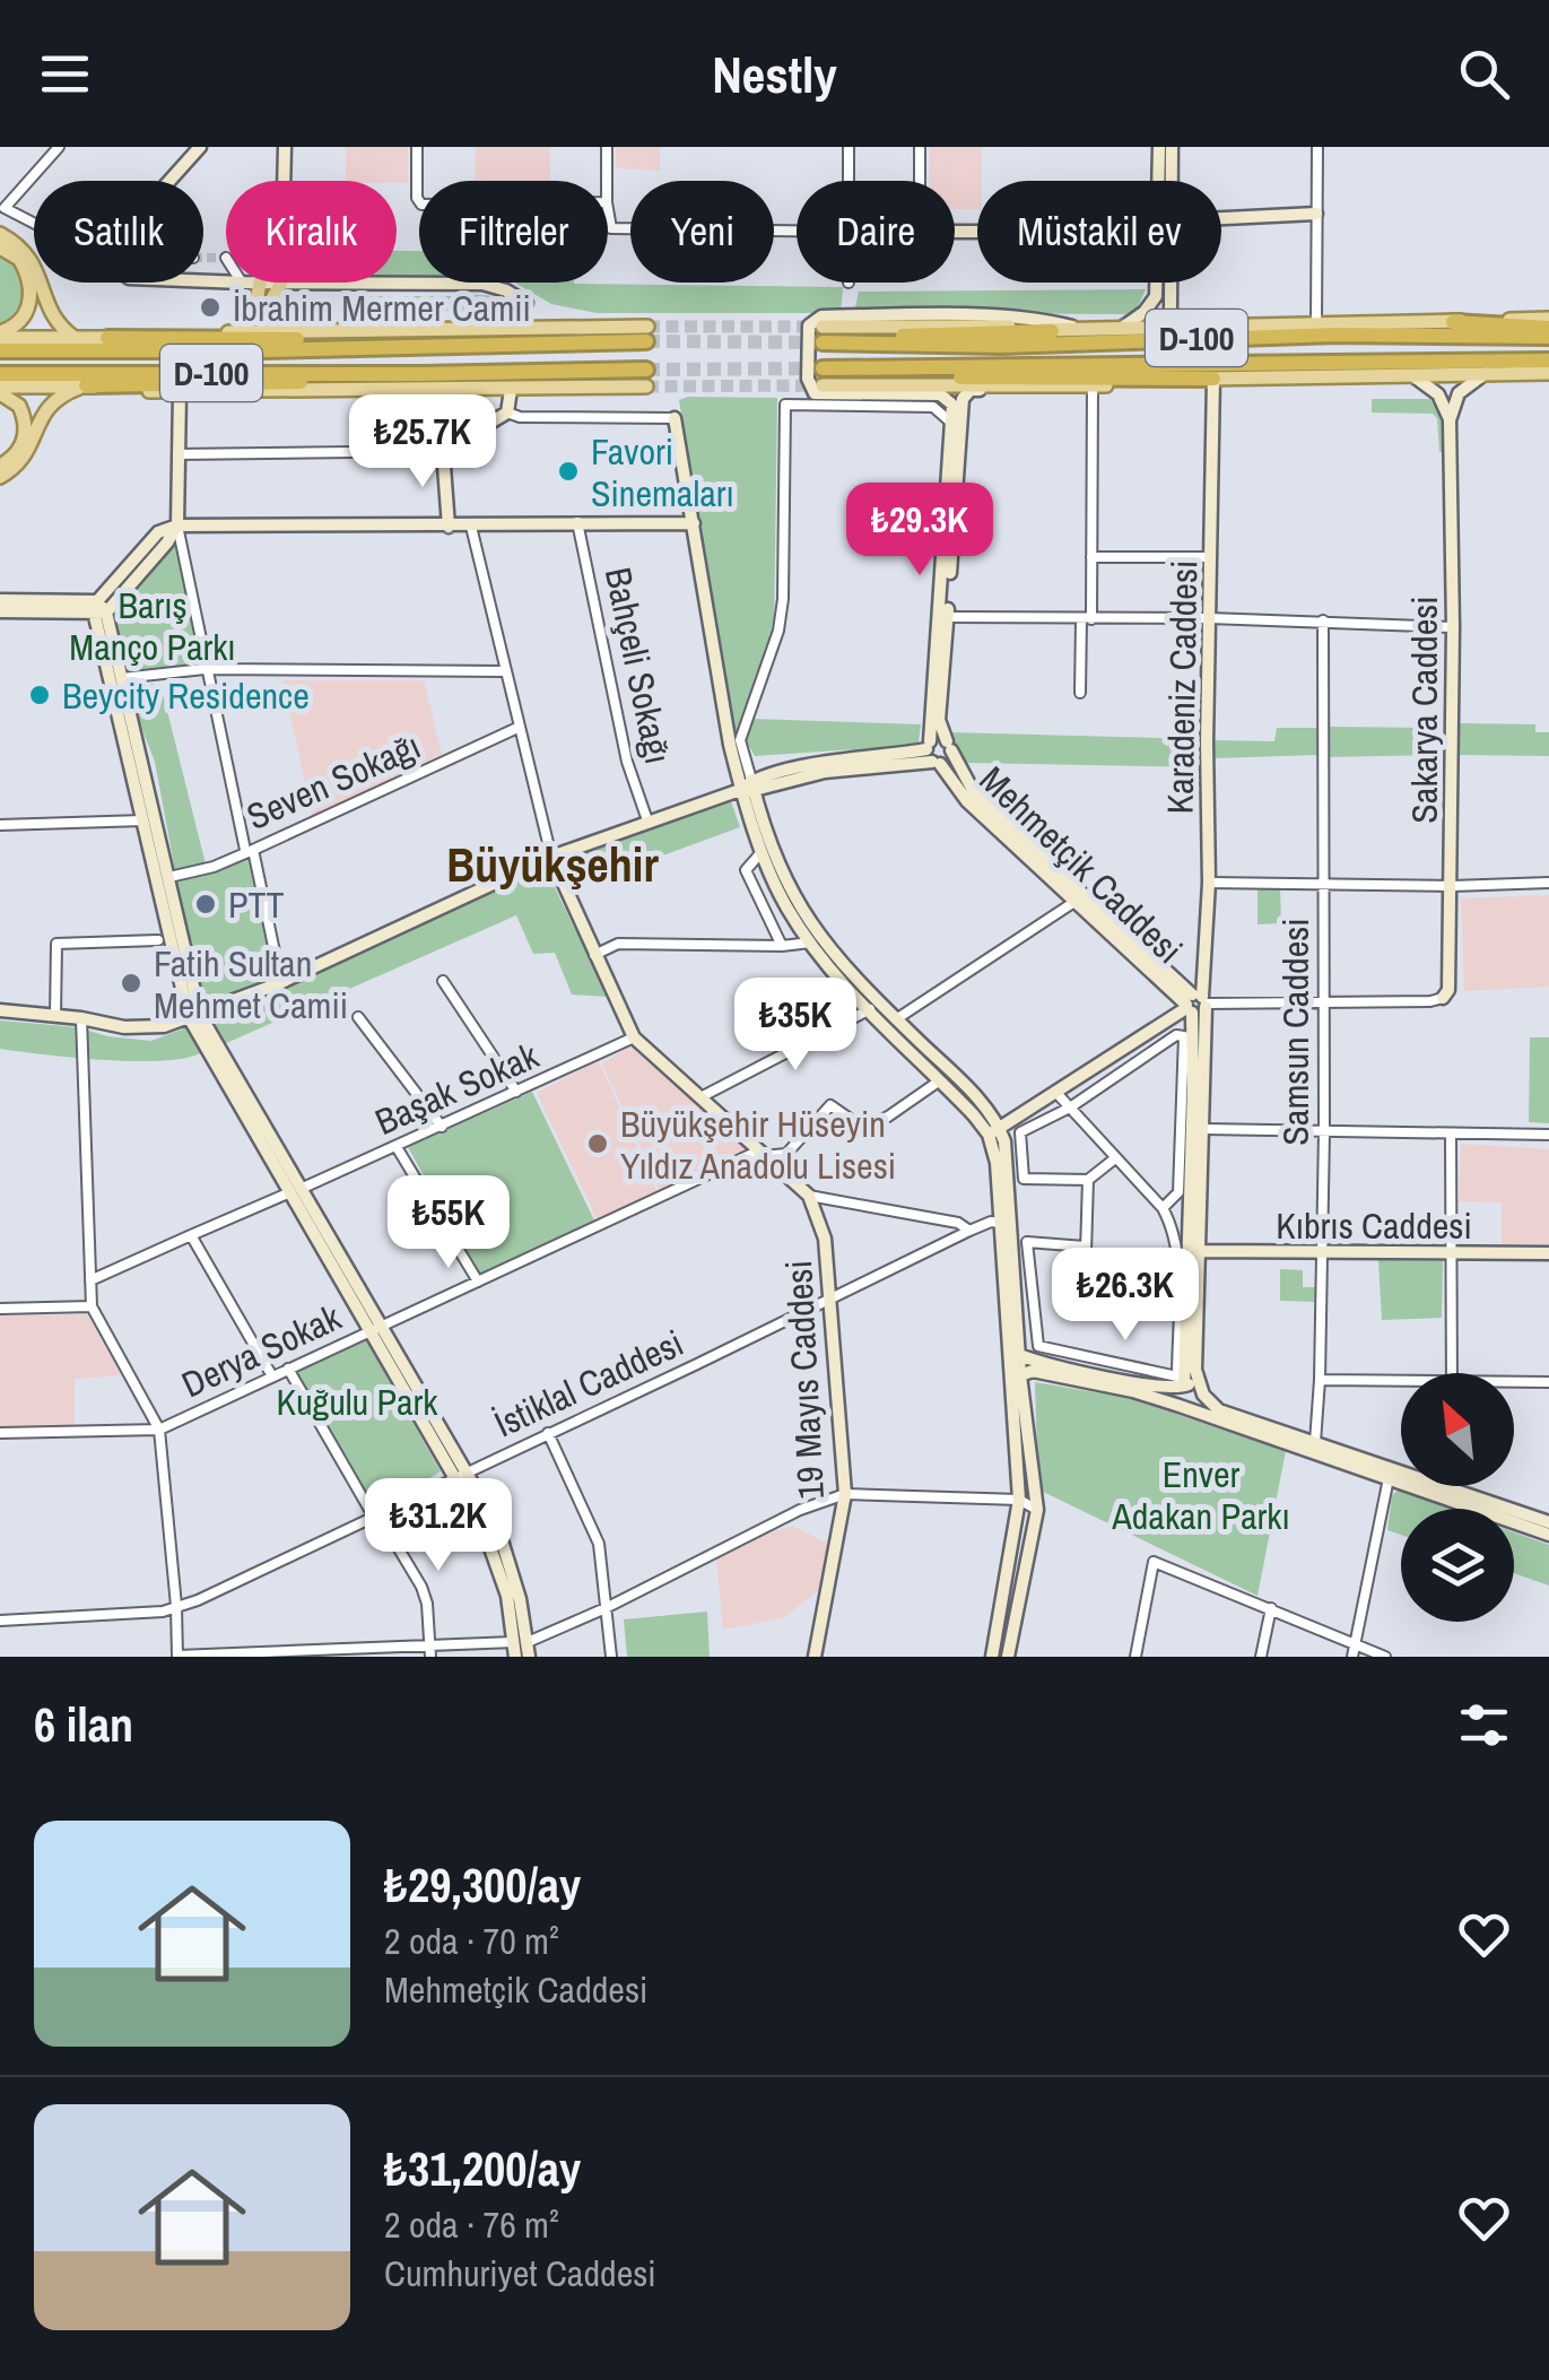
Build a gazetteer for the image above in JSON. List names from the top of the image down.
{
  "streets": {
    "highway": ["D-100"],
    "main road": [
      "Karadeniz Caddesi",
      "Sakarya Caddesi",
      "Mehmetçik Caddesi",
      "Kıbrıs Caddesi",
      "19 Mayıs Caddesi"
    ],
    "street": [
      "Bahçeli Sokağı",
      "Seven Sokağı",
      "Samsun Caddesi",
      "Başak Sokak",
      "Derya Sokak",
      "İstiklal Caddesi"
    ]
  },
  "crossings": [
    ["Karadeniz Caddesi", "Mehmetçik Caddesi"],
    ["Karadeniz Caddesi", "Kıbrıs Caddesi"],
    ["Samsun Caddesi", "Kıbrıs Caddesi"],
    ["19 Mayıs Caddesi", "İstiklal Caddesi"]
  ],
  "districts": ["Büyükşehir"],
  "parks": ["Barış Manço Parkı", "Kuğulu Park", "Enver Adakan Parkı"],
  "places": [
    "İbrahim Mermer Camii",
    "Favori Sinemaları",
    "Beycity Residence",
    "PTT",
    "Fatih Sultan Mehmet Camii",
    "Büyükşehir Hüseyin Yıldız Anadolu Lisesi"
  ],
  "north": "top left",
  "page": {
    "header": "Nestly",
    "chip": [
      "Satılık",
      "Kiralık",
      "Filtreler",
      "Yeni",
      "Daire",
      "Müstakil ev"
    ],
    "price": [
      "₺25.7K",
      "₺29.3K",
      "₺35K",
      "₺55K",
      "₺26.3K",
      "₺31.2K"
    ],
    "heading": "6 ilan",
    "list": [
      {
        "name": "₺29,300/ay",
        "note": "2 oda · 70 m² · Mehmetçik Caddesi"
      },
      {
        "name": "₺31,200/ay",
        "note": "2 oda · 76 m² · Cumhuriyet Caddesi"
      }
    ]
  }
}
